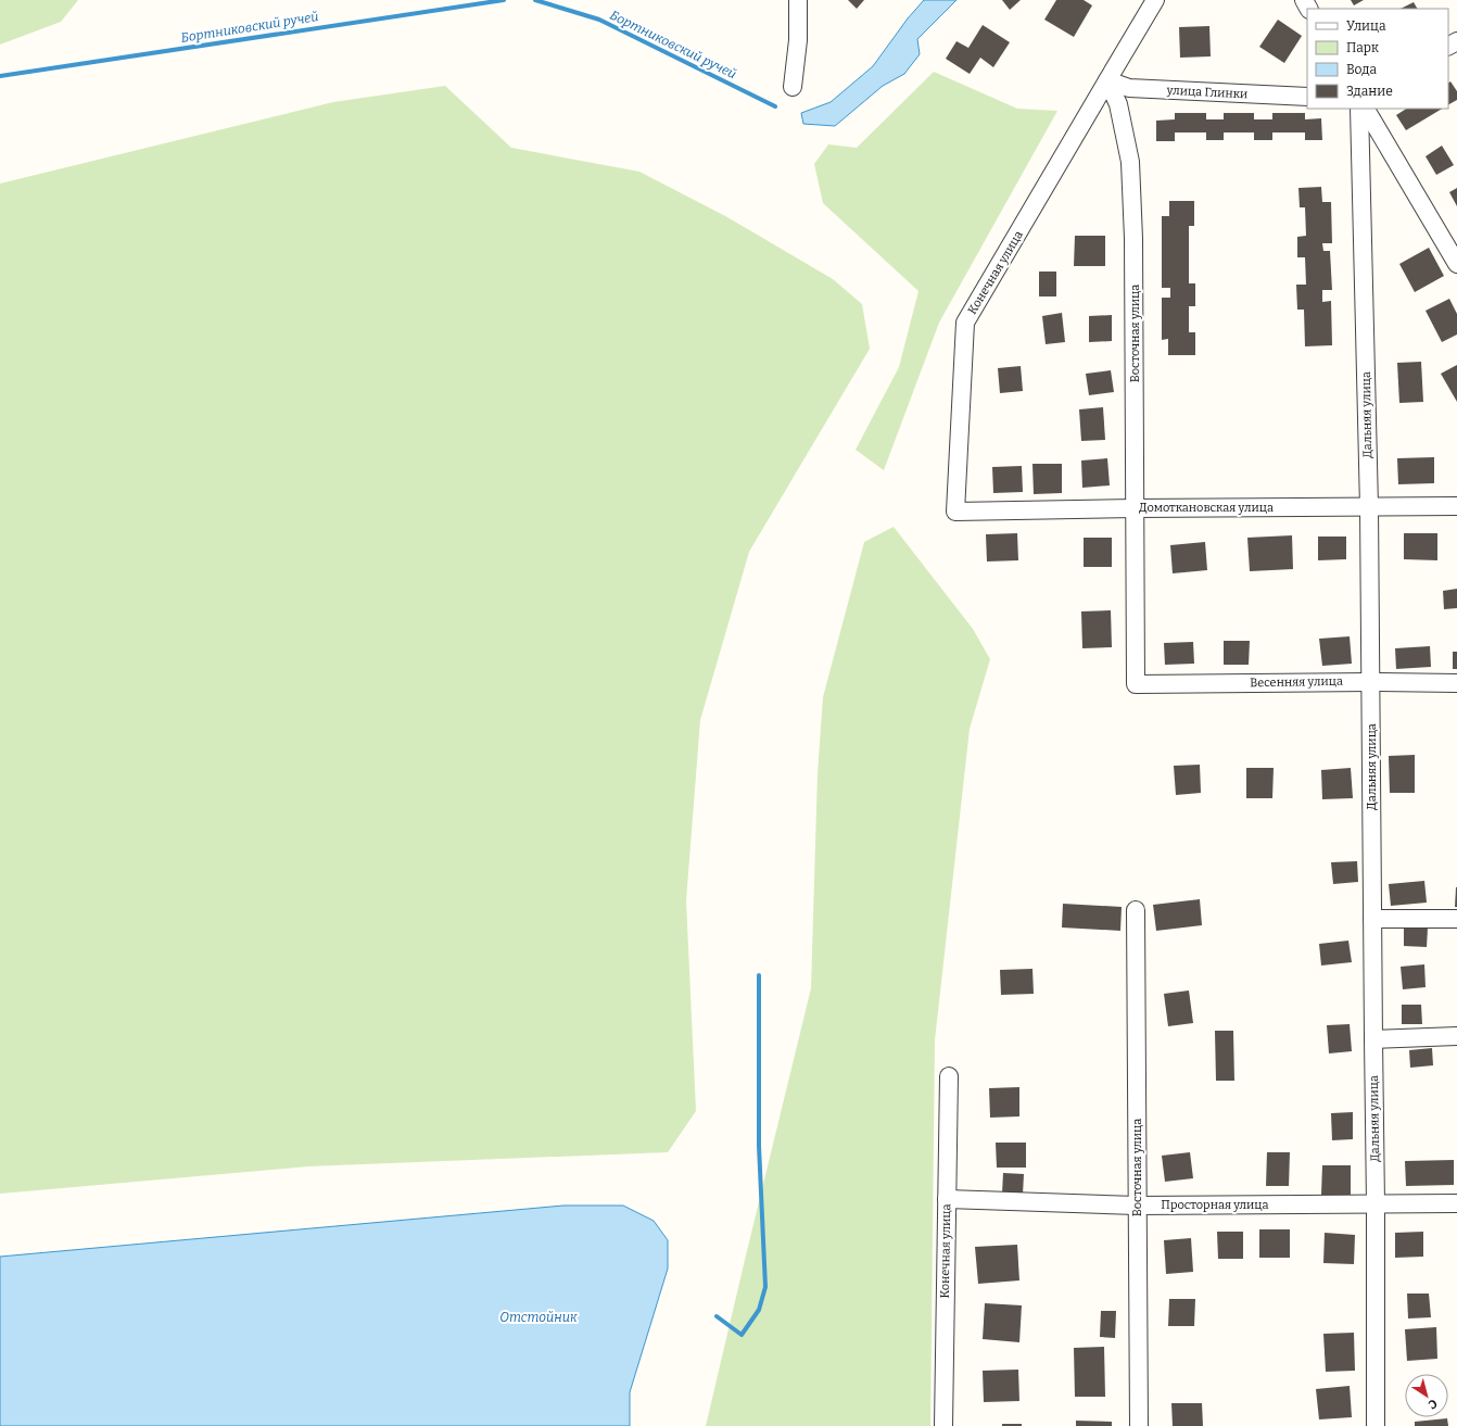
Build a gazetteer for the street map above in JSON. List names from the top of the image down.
{
  "streets": {
    "street": [
      "улица Глинки",
      "Конечная улица",
      "Восточная улица",
      "Дальняя улица",
      "Домоткановская улица",
      "Весенняя улица",
      "Просторная улица"
    ]
  },
  "crossings": [
    ["улица Глинки", "Конечная улица"],
    ["улица Глинки", "Восточная улица"],
    ["Конечная улица", "Восточная улица"],
    ["Конечная улица", "Домоткановская улица"],
    ["Конечная улица", "Просторная улица"],
    ["Восточная улица", "Домоткановская улица"],
    ["Восточная улица", "Весенняя улица"],
    ["Восточная улица", "Просторная улица"],
    ["Дальняя улица", "Домоткановская улица"],
    ["Дальняя улица", "Весенняя улица"],
    ["Дальняя улица", "Просторная улица"]
  ],
  "water": ["Бортниковский ручей", "Отстойник"],
  "legend": [
    "Улица",
    "Парк",
    "Вода",
    "Здание"
  ],
  "north": "bottom right"
}
